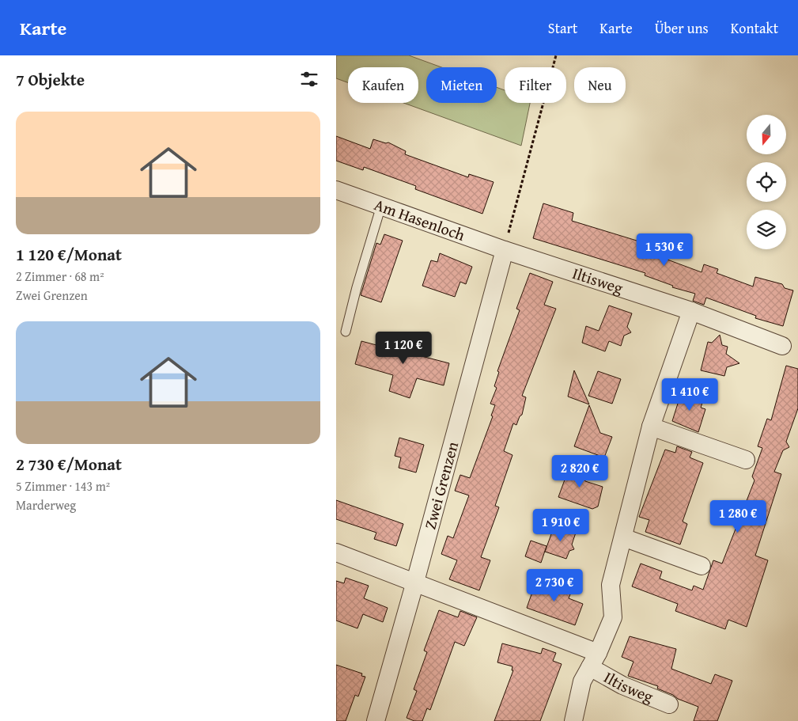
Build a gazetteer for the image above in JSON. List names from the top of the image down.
{
  "streets": {
    "street": ["Am Hasenloch", "Iltisweg", "Zwei Grenzen"]
  },
  "crossings": [
    ["Am Hasenloch", "Iltisweg"],
    ["Am Hasenloch", "Zwei Grenzen"],
    ["Iltisweg", "Zwei Grenzen"]
  ],
  "north": "bottom",
  "page": {
    "header": "Karte",
    "nav": [
      "Start",
      "Karte",
      "Über uns",
      "Kontakt"
    ],
    "heading": "7 Objekte",
    "chip": [
      "Kaufen",
      "Mieten",
      "Filter",
      "Neu"
    ],
    "list": [
      {
        "name": "1 120 €/Monat",
        "note": "2 Zimmer · 68 m² · Zwei Grenzen"
      },
      {
        "name": "2 730 €/Monat",
        "note": "5 Zimmer · 143 m² · Marderweg"
      }
    ],
    "price": [
      "1 530 €",
      "1 120 €",
      "1 410 €",
      "2 820 €",
      "1 280 €",
      "1 910 €",
      "2 730 €"
    ]
  }
}
